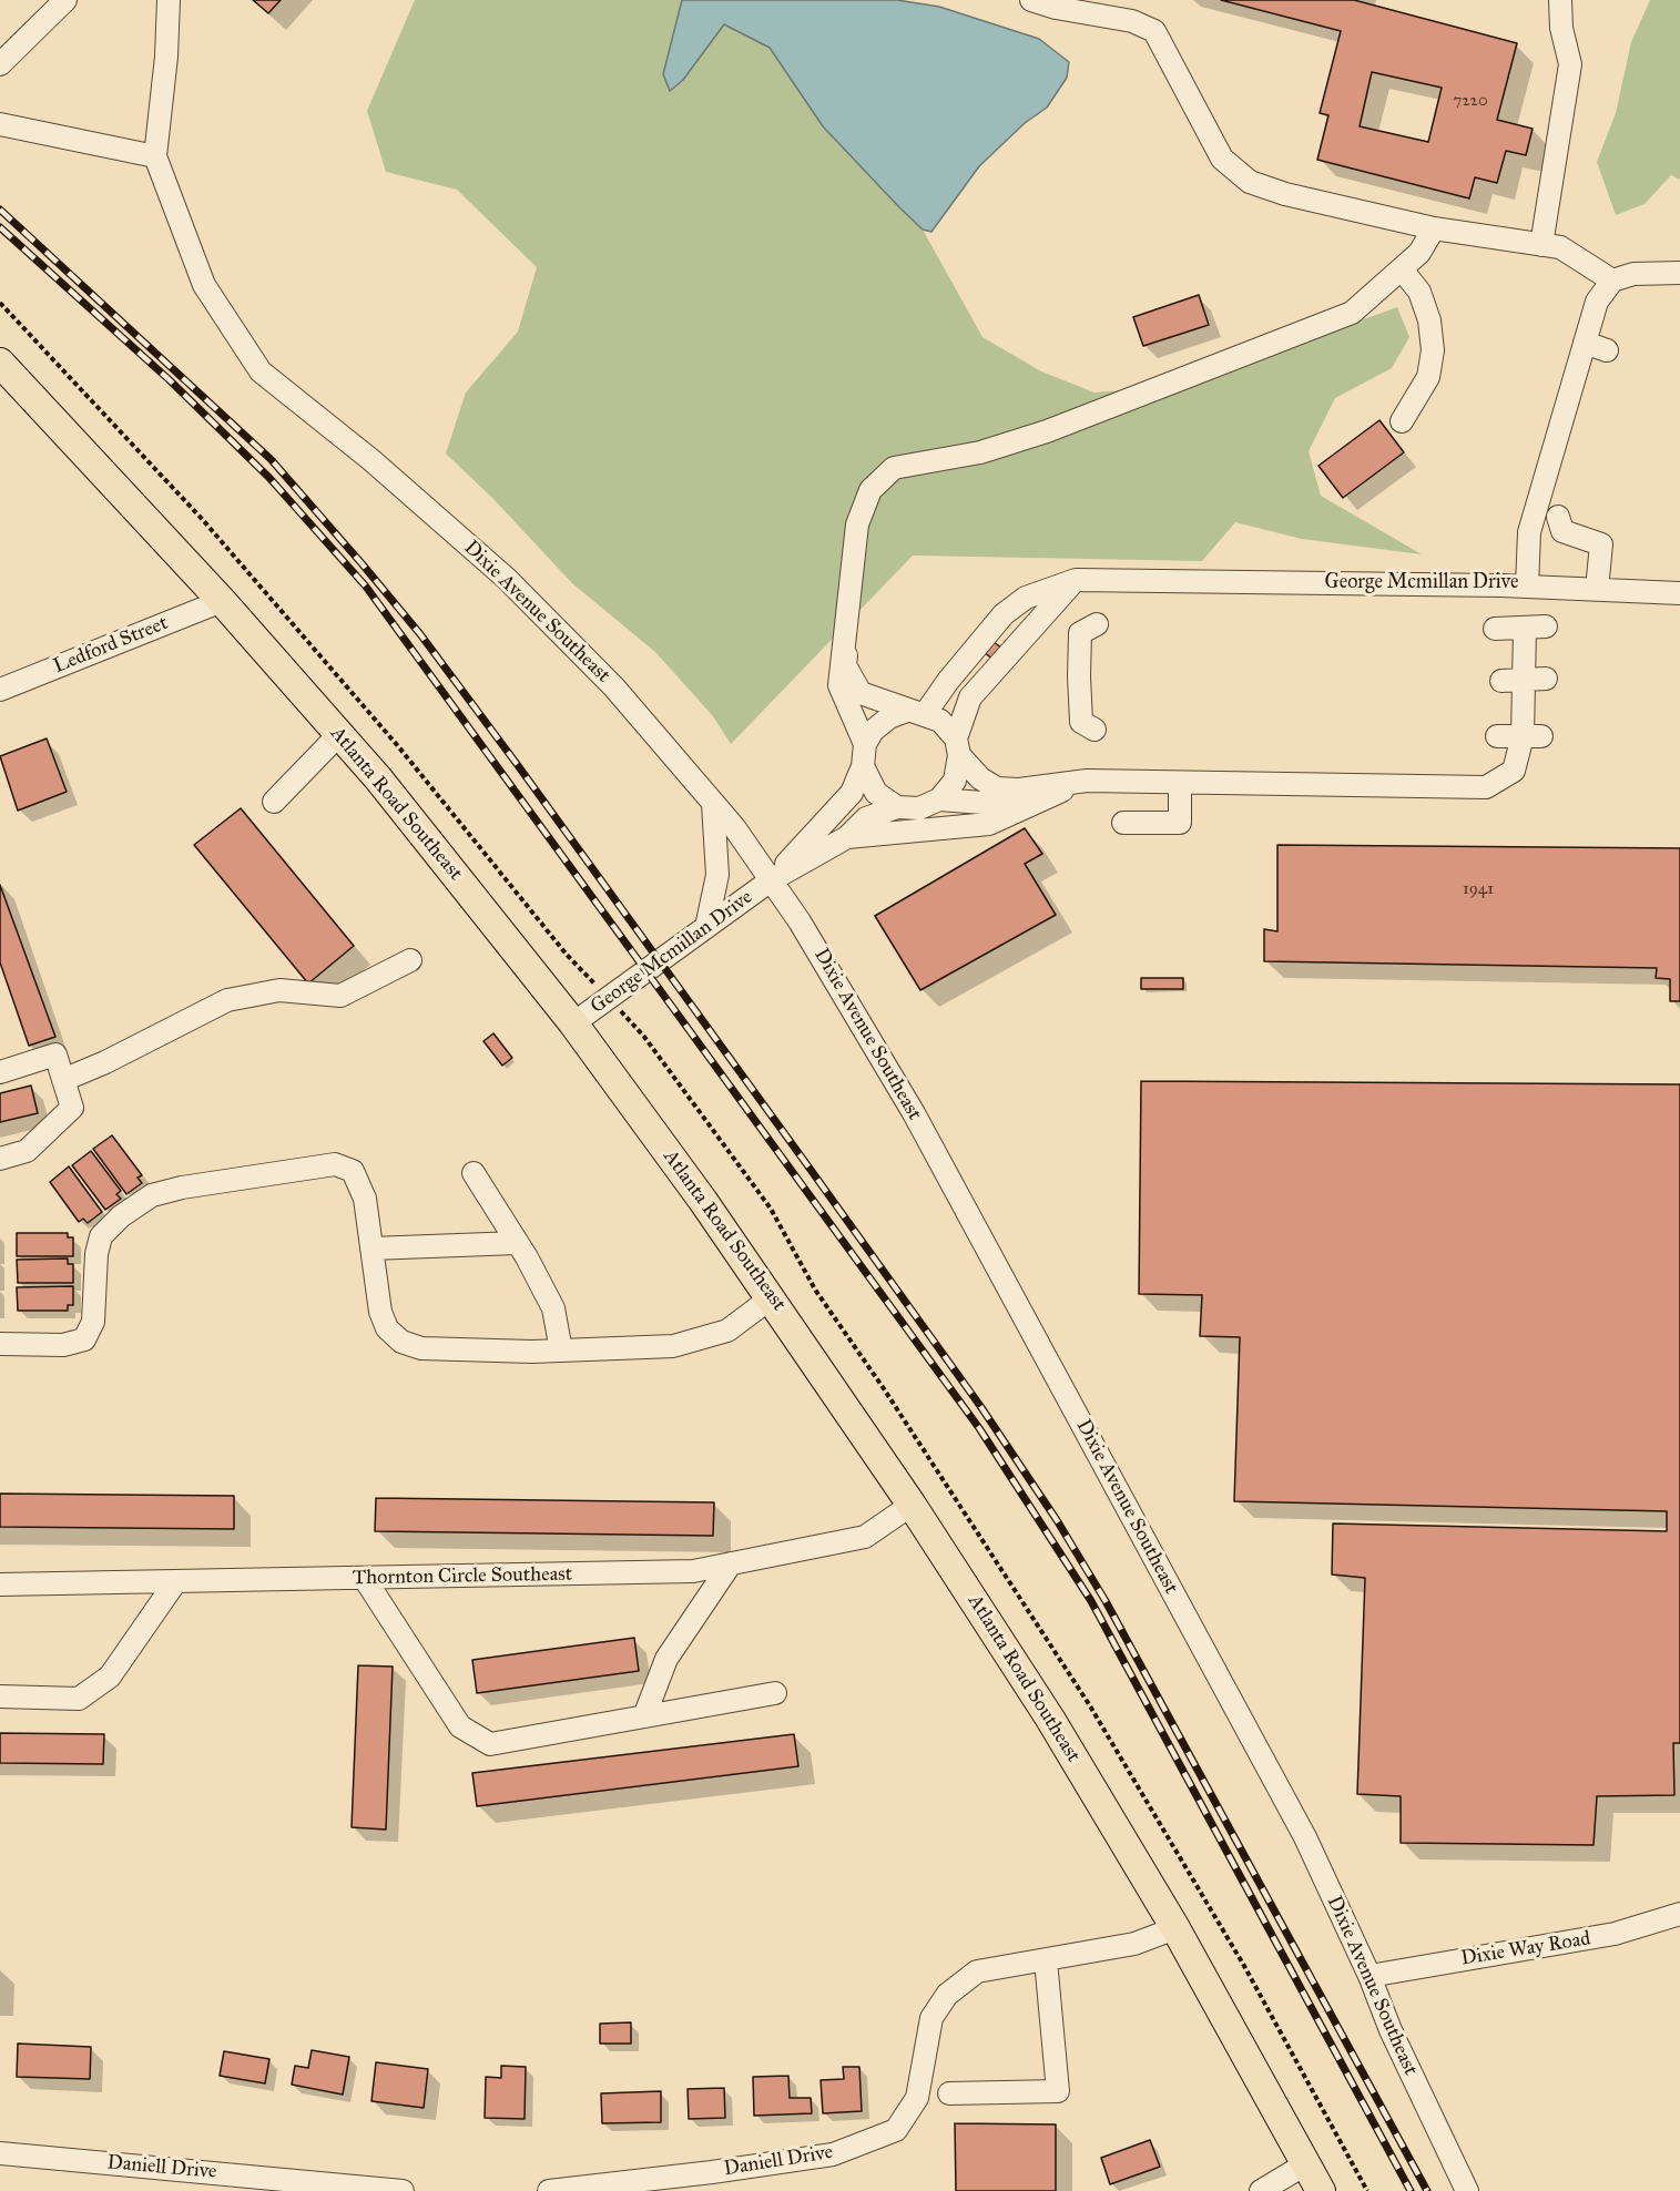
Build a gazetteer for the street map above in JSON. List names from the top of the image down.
{
  "streets": {
    "main road": ["Atlanta Road Southeast"],
    "street": [
      "George Mcmillan Drive",
      "Dixie Avenue Southeast",
      "Ledford Street",
      "Thornton Circle Southeast",
      "Dixie Way Road",
      "Daniell Drive"
    ]
  },
  "crossings": [
    ["George Mcmillan Drive", "Dixie Avenue Southeast"],
    ["George Mcmillan Drive", "Atlanta Road Southeast"],
    ["Dixie Avenue Southeast", "Dixie Way Road"],
    ["Ledford Street", "Atlanta Road Southeast"],
    ["Atlanta Road Southeast", "Thornton Circle Southeast"],
    ["Atlanta Road Southeast", "Daniell Drive"]
  ],
  "house_numbers": ["7220", "1941"]
}
